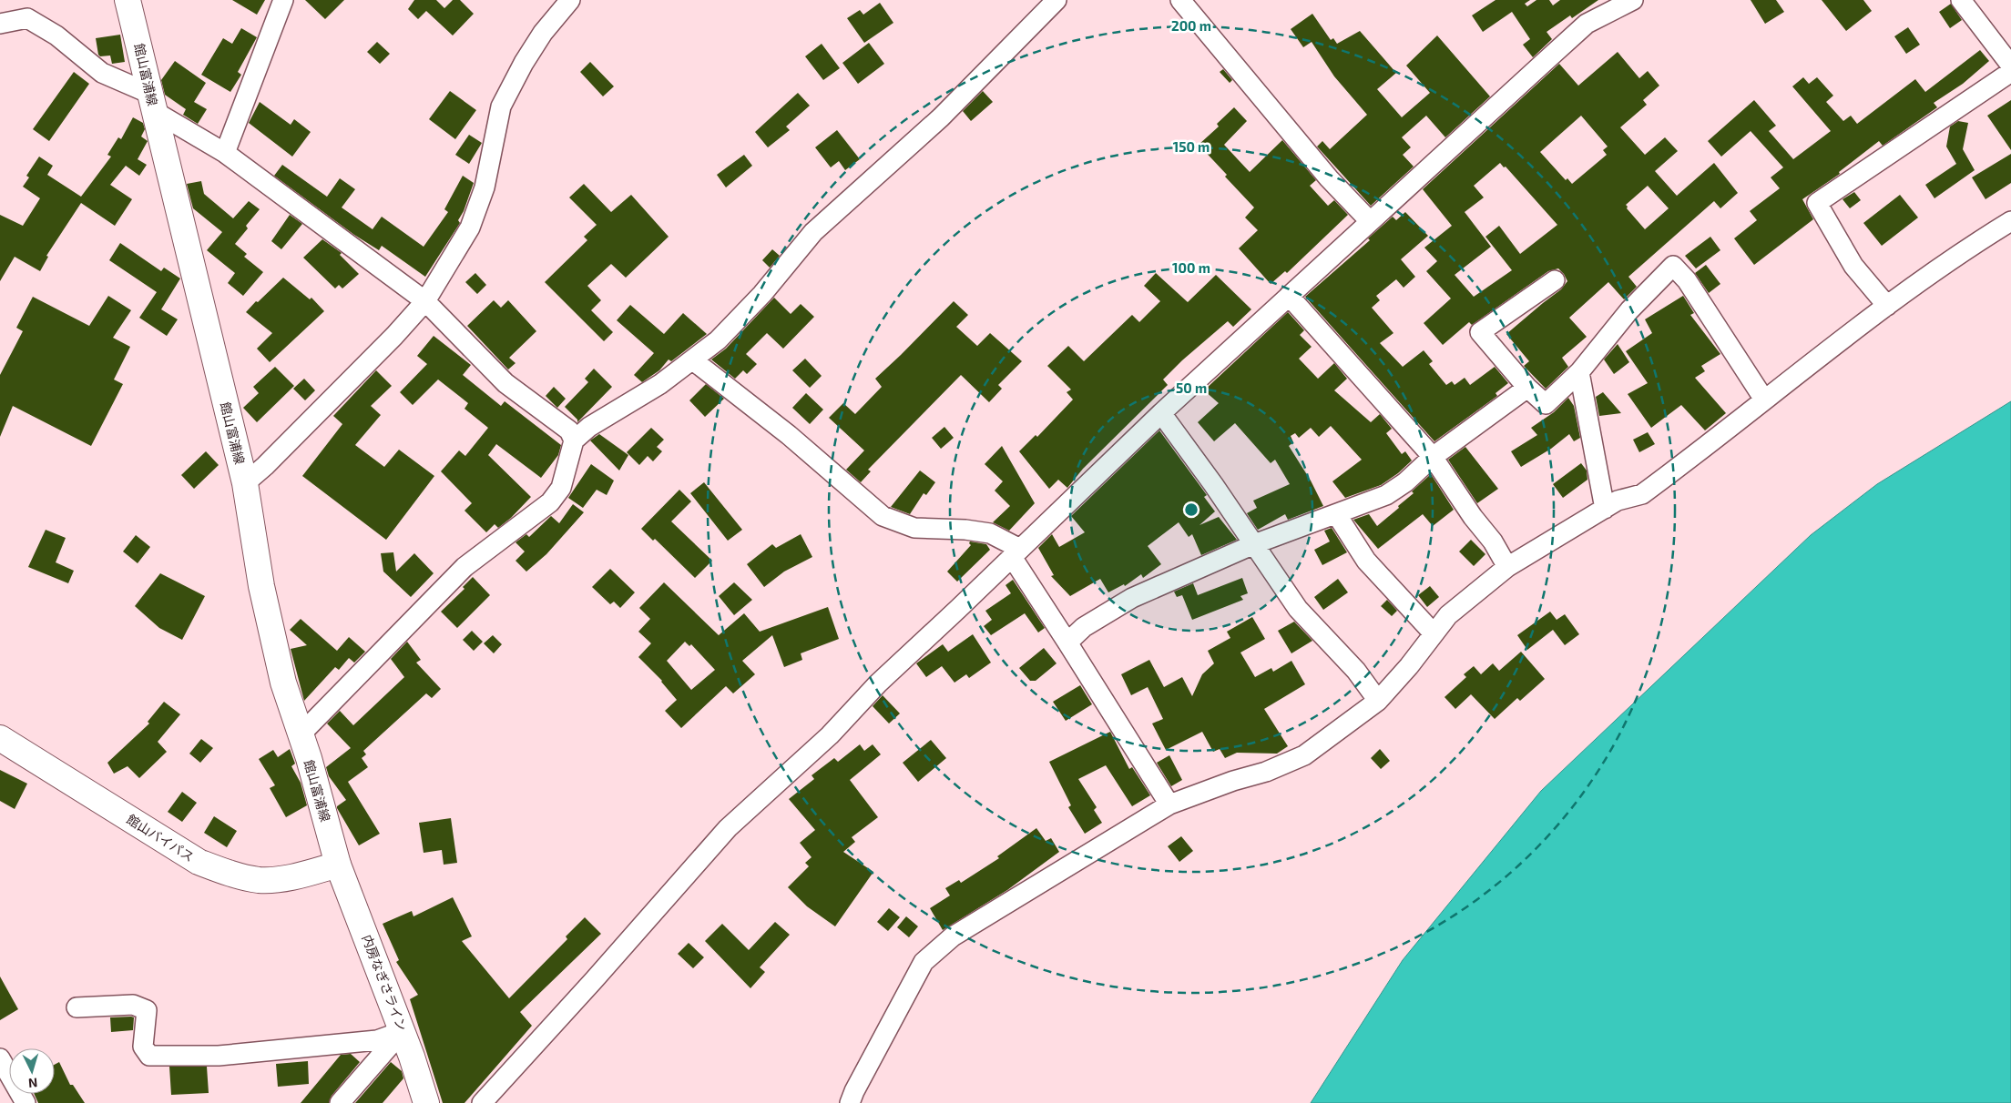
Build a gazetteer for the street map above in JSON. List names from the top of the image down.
{
  "streets": {
    "main road": ["館山富浦線", "館山バイパス", "内房なぎさライン"]
  },
  "crossings": [
    ["館山富浦線", "館山バイパス"],
    ["館山富浦線", "内房なぎさライン"],
    ["館山バイパス", "内房なぎさライン"]
  ],
  "north": "bottom",
  "rings": [
    "200 m",
    "150 m",
    "100 m",
    "50 m"
  ]
}
